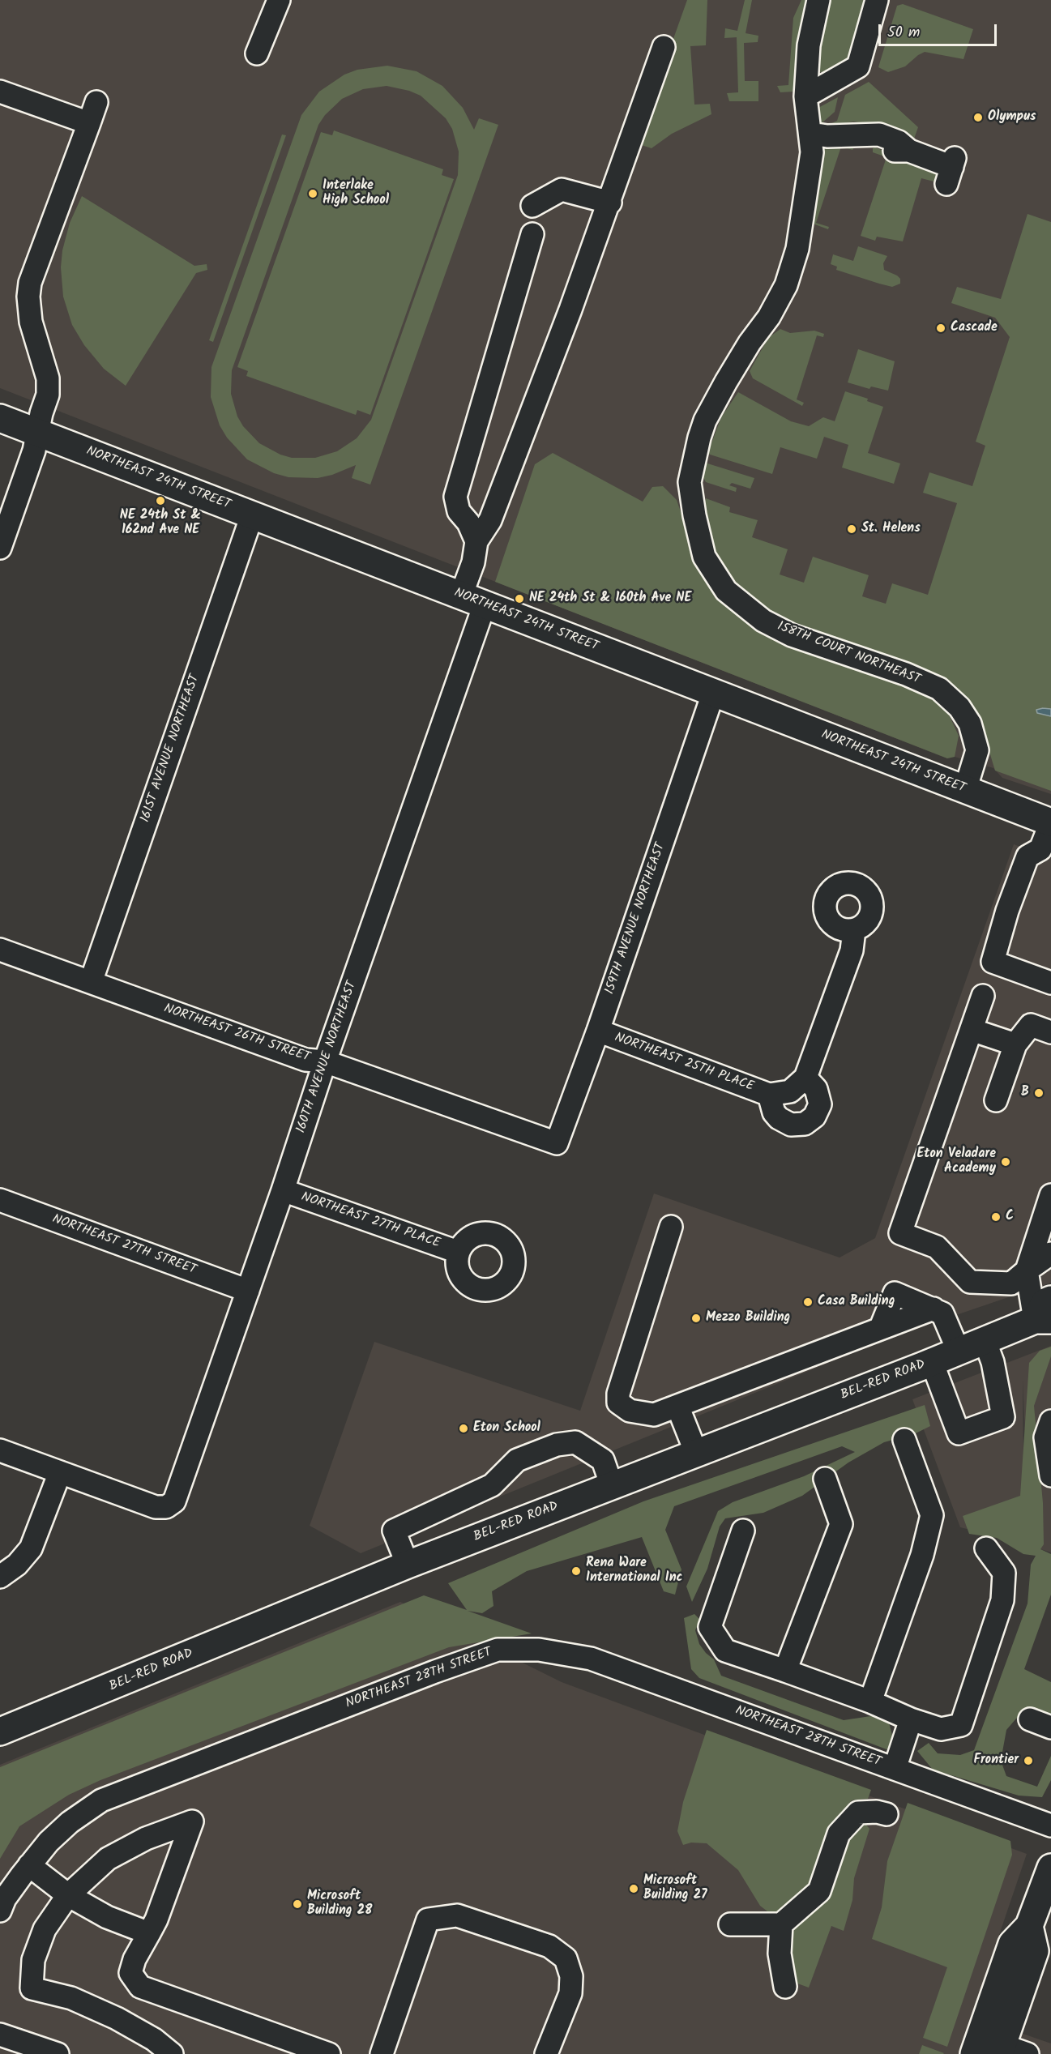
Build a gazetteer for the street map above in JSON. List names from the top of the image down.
{
  "streets": {
    "main road": ["NORTHEAST 24TH STREET", "BEL-RED ROAD"],
    "street": [
      "158TH COURT NORTHEAST",
      "161ST AVENUE NORTHEAST",
      "159TH AVENUE NORTHEAST",
      "NORTHEAST 26TH STREET",
      "160TH AVENUE NORTHEAST",
      "NORTHEAST 25TH PLACE",
      "NORTHEAST 27TH PLACE",
      "NORTHEAST 27TH STREET",
      "NORTHEAST 28TH STREET"
    ]
  },
  "crossings": [
    ["NORTHEAST 24TH STREET", "158TH COURT NORTHEAST"],
    ["NORTHEAST 24TH STREET", "161ST AVENUE NORTHEAST"],
    ["NORTHEAST 24TH STREET", "159TH AVENUE NORTHEAST"],
    ["NORTHEAST 24TH STREET", "160TH AVENUE NORTHEAST"],
    ["161ST AVENUE NORTHEAST", "NORTHEAST 26TH STREET"],
    ["159TH AVENUE NORTHEAST", "NORTHEAST 26TH STREET"],
    ["159TH AVENUE NORTHEAST", "NORTHEAST 25TH PLACE"],
    ["NORTHEAST 26TH STREET", "160TH AVENUE NORTHEAST"],
    ["160TH AVENUE NORTHEAST", "NORTHEAST 27TH PLACE"],
    ["160TH AVENUE NORTHEAST", "NORTHEAST 27TH STREET"]
  ],
  "places": [
    "Olympus",
    "Interlake High School",
    "Cascade",
    "NE 24th St & 162nd Ave NE",
    "St. Helens",
    "NE 24th St & 160th Ave NE",
    "B",
    "Eton Veladare Academy",
    "C",
    "Casa Building",
    "Mezzo Building",
    "Eton School",
    "Rena Ware International Inc",
    "Frontier",
    "Microsoft Building 27",
    "Microsoft Building 28"
  ],
  "scale_bar": "50 m"
}
